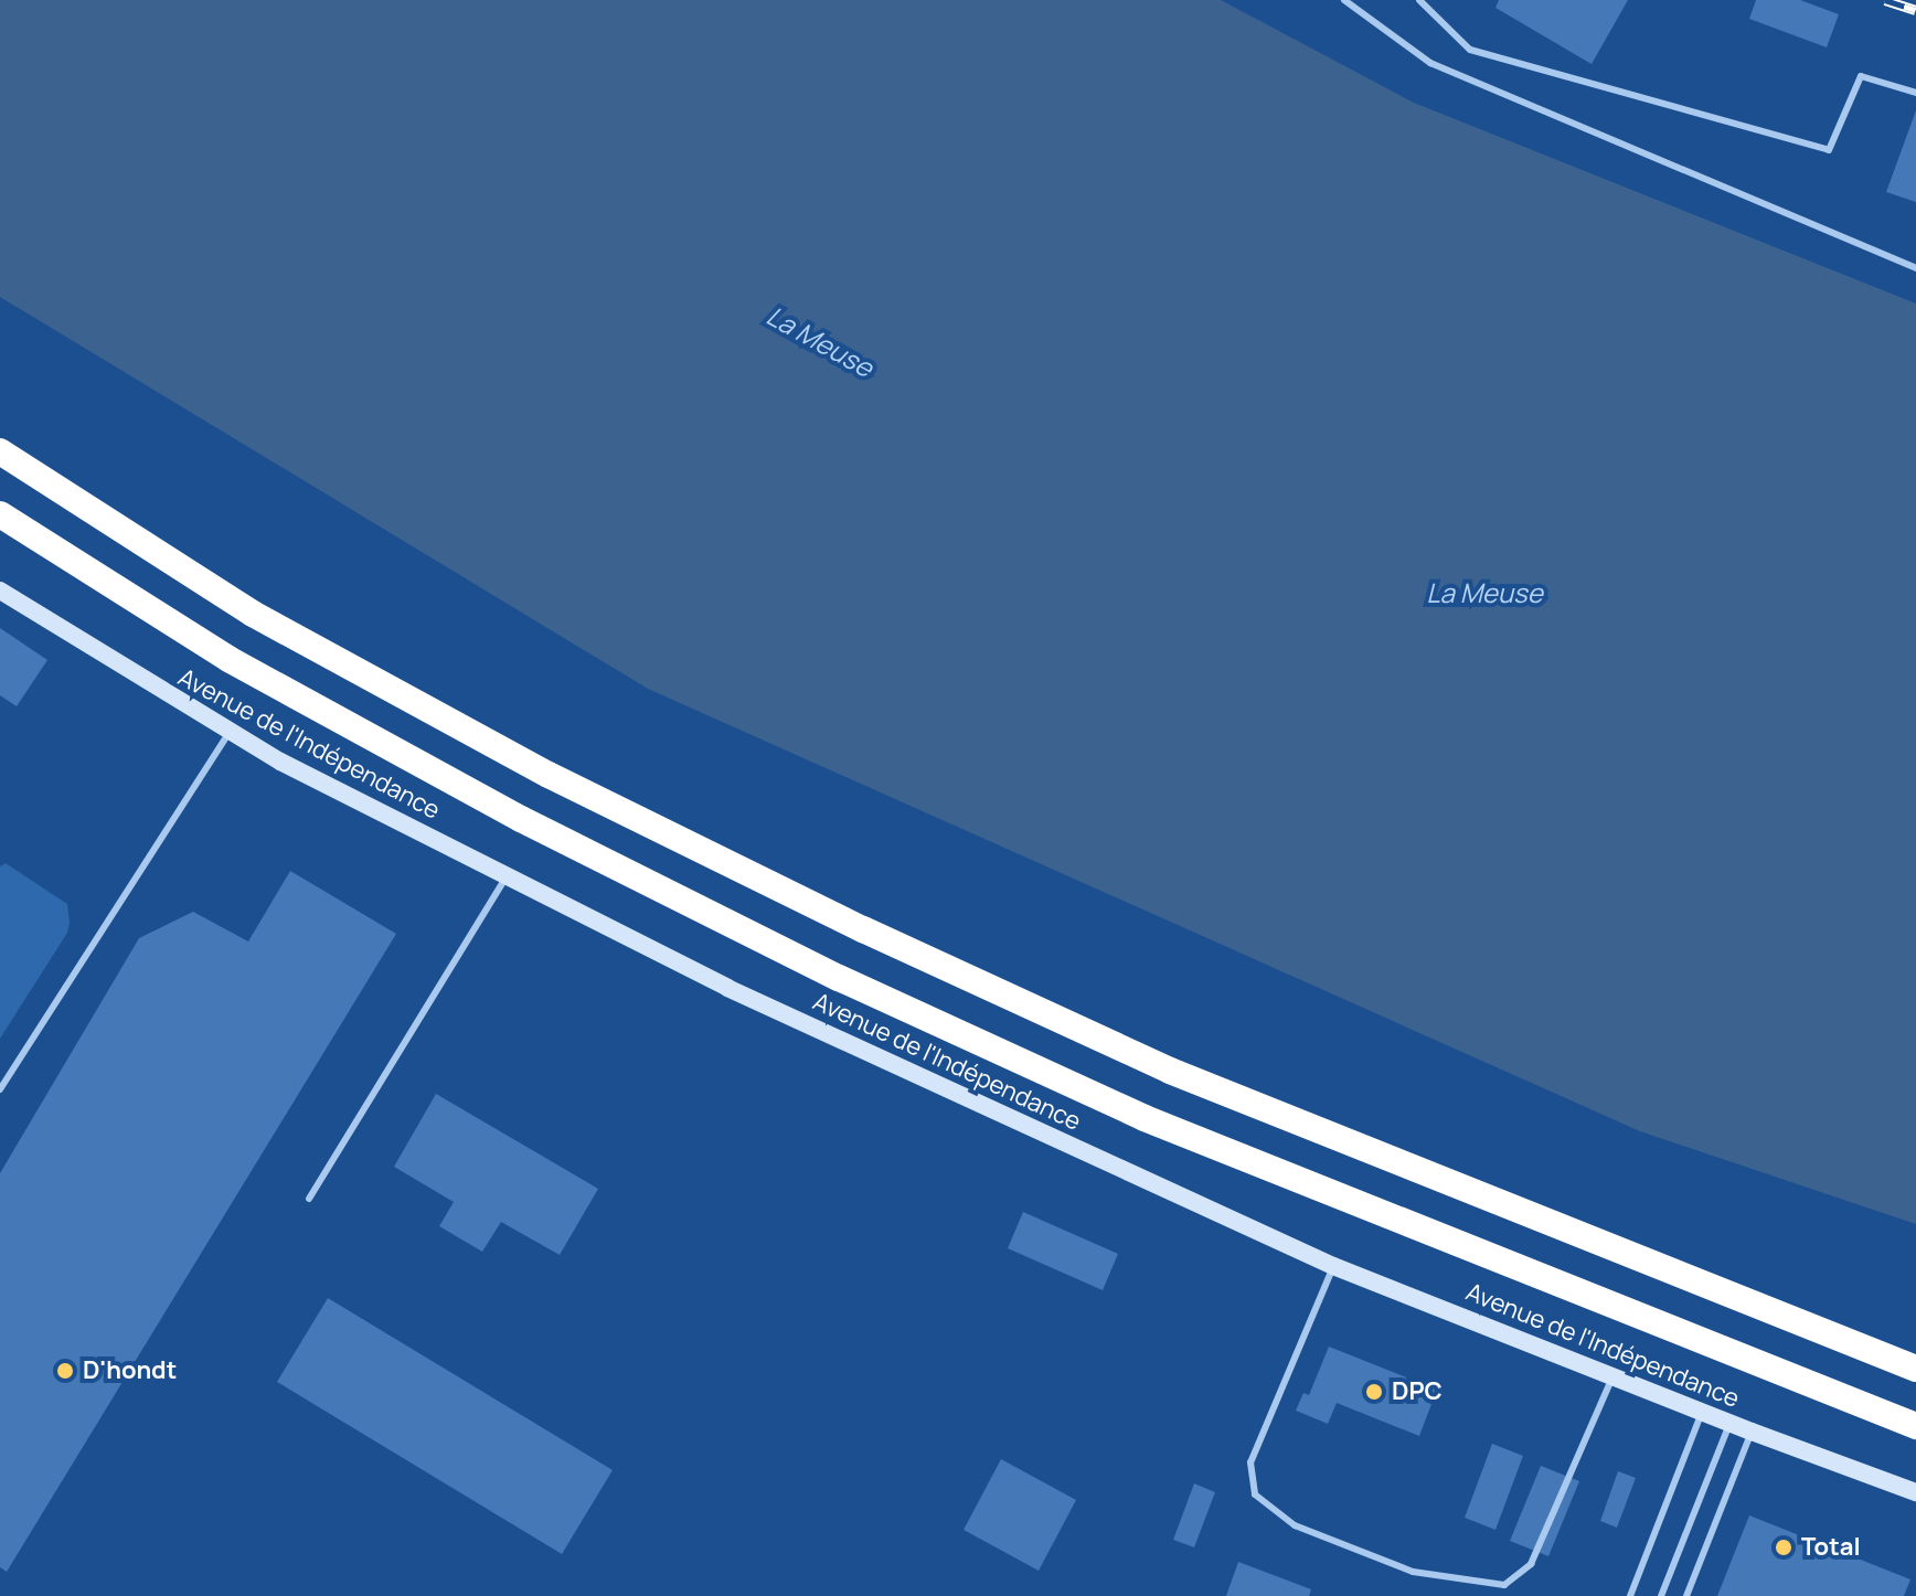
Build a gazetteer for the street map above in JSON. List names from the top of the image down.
{
  "streets": {
    "main road": ["Avenue de l'Indépendance"]
  },
  "water": ["La Meuse"],
  "places": ["D'hondt", "DPC", "Total"]
}
